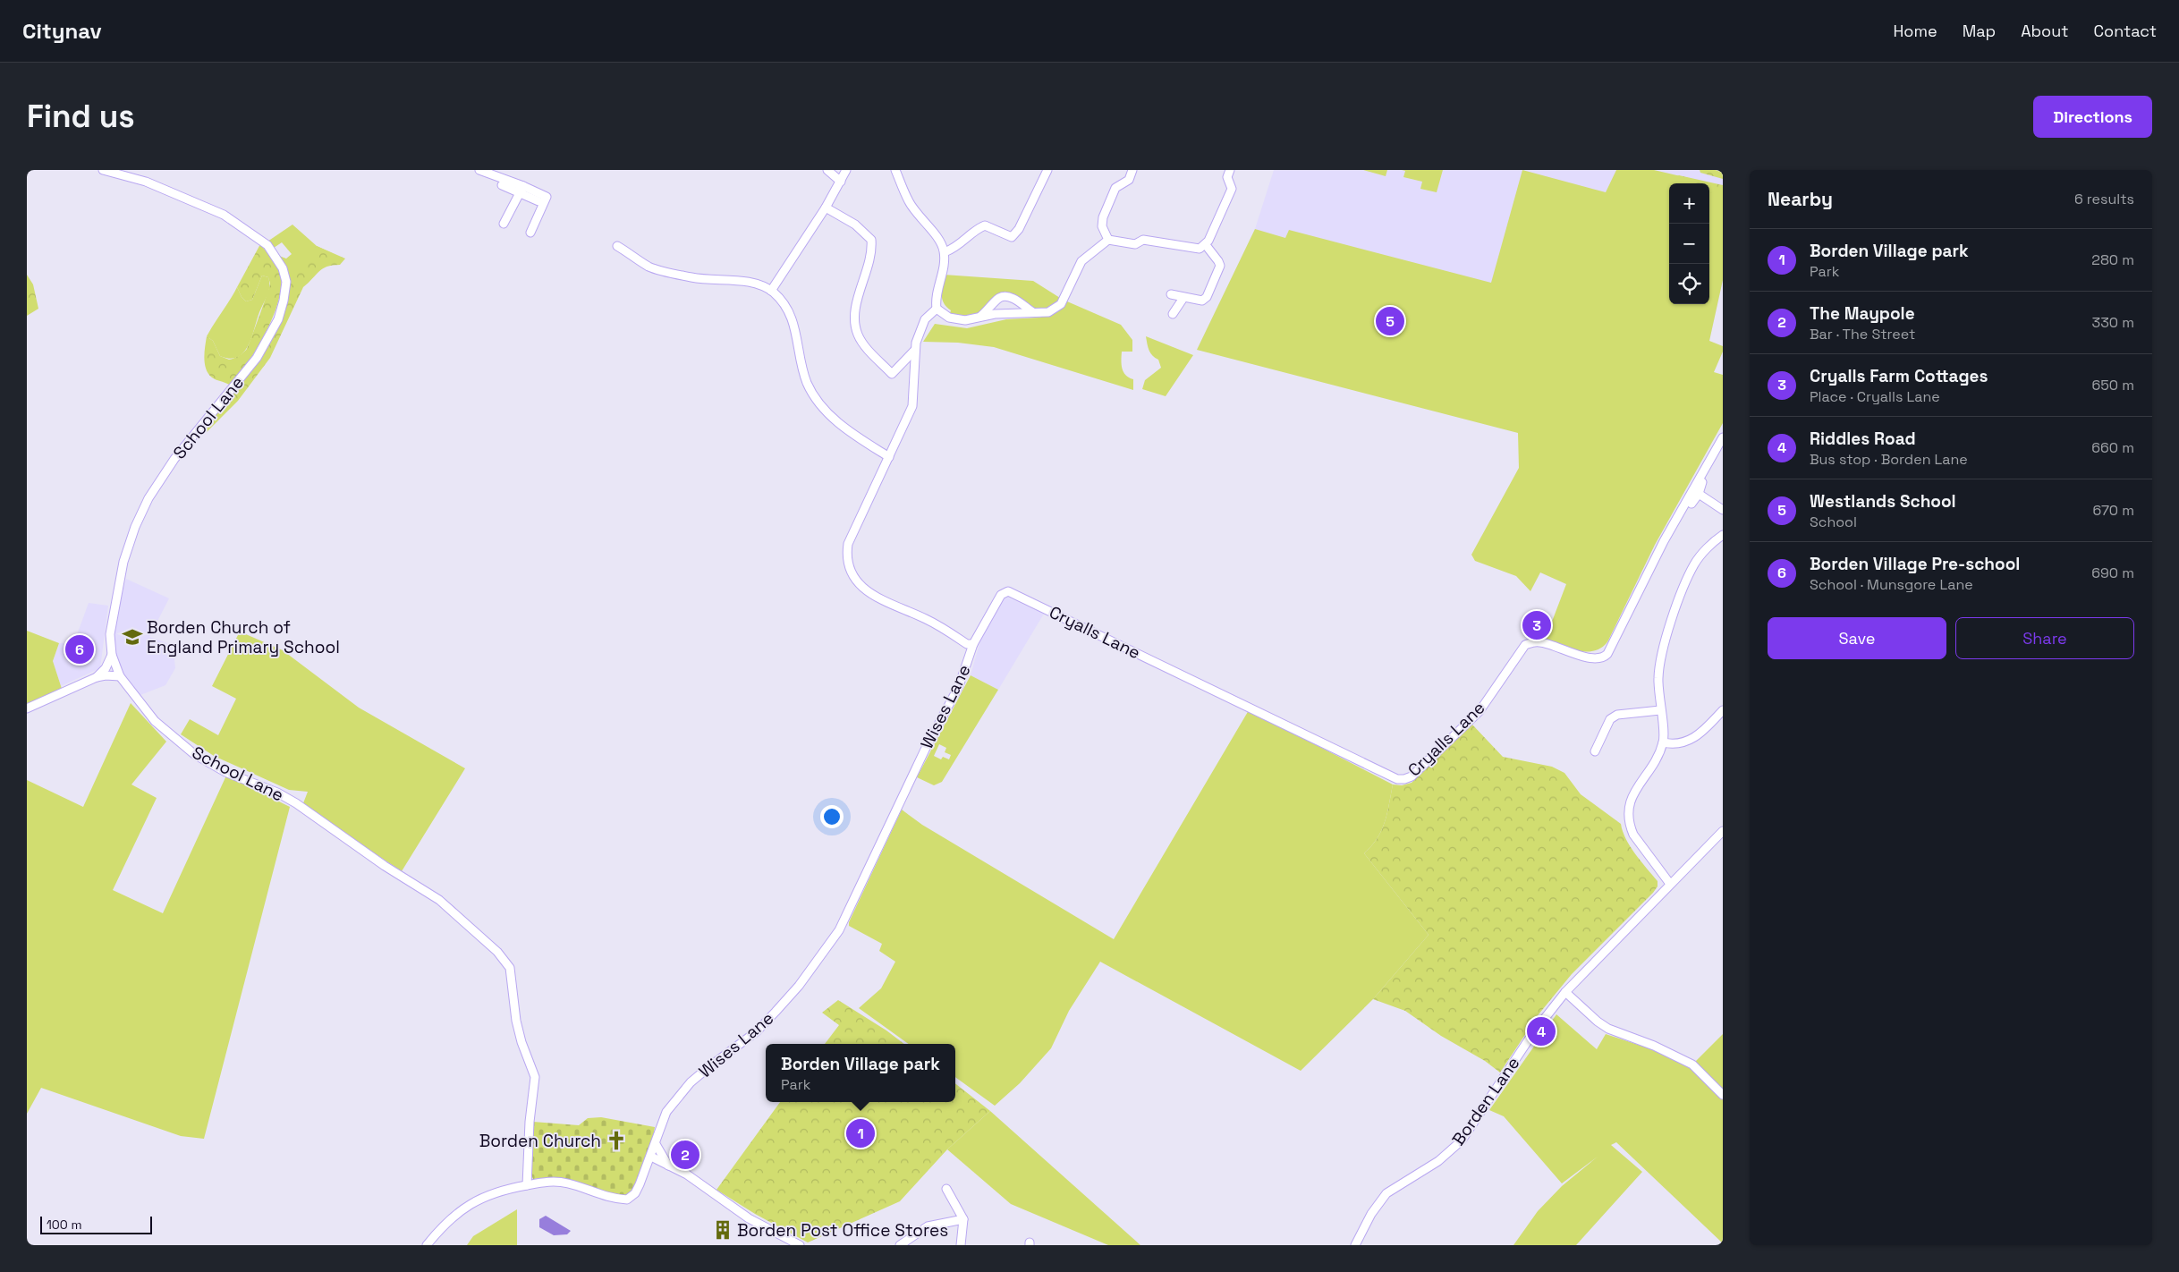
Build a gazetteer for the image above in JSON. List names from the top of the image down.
{
  "streets": {
    "street": [
      "School Lane",
      "Cryalls Lane",
      "Wises Lane",
      "Borden Lane"
    ]
  },
  "crossings": [
    ["School Lane", "Wises Lane"],
    ["Cryalls Lane", "Wises Lane"]
  ],
  "places": {
    "school or university": ["Borden Church of England Primary School"],
    "church": ["Borden Church"],
    "building": ["Borden Post Office Stores"]
  },
  "scale_bar": "100 m",
  "page": {
    "header": "Citynav",
    "nav": [
      "Home",
      "Map",
      "About",
      "Contact"
    ],
    "buttons": [
      "Directions",
      ["Save", "Share"]
    ],
    "title": "Find us",
    "heading": ["Nearby", "6 results"],
    "map_buttons": ["+", "−"],
    "list": [
      {
        "mark": "1",
        "name": "Borden Village park",
        "note": "Park",
        "value": "280 m"
      },
      {
        "mark": "2",
        "name": "The Maypole",
        "note": "Bar · The Street",
        "value": "330 m"
      },
      {
        "mark": "3",
        "name": "Cryalls Farm Cottages",
        "note": "Place · Cryalls Lane",
        "value": "650 m"
      },
      {
        "mark": "4",
        "name": "Riddles Road",
        "note": "Bus stop · Borden Lane",
        "value": "660 m"
      },
      {
        "mark": "5",
        "name": "Westlands School",
        "note": "School",
        "value": "670 m"
      },
      {
        "mark": "6",
        "name": "Borden Village Pre-school",
        "note": "School · Munsgore Lane",
        "value": "690 m"
      }
    ],
    "pins": [
      "5",
      "3",
      "6",
      "4",
      "1",
      "2"
    ],
    "popup": ["Borden Village park", "Park"],
    "scale": "100 m"
  }
}
